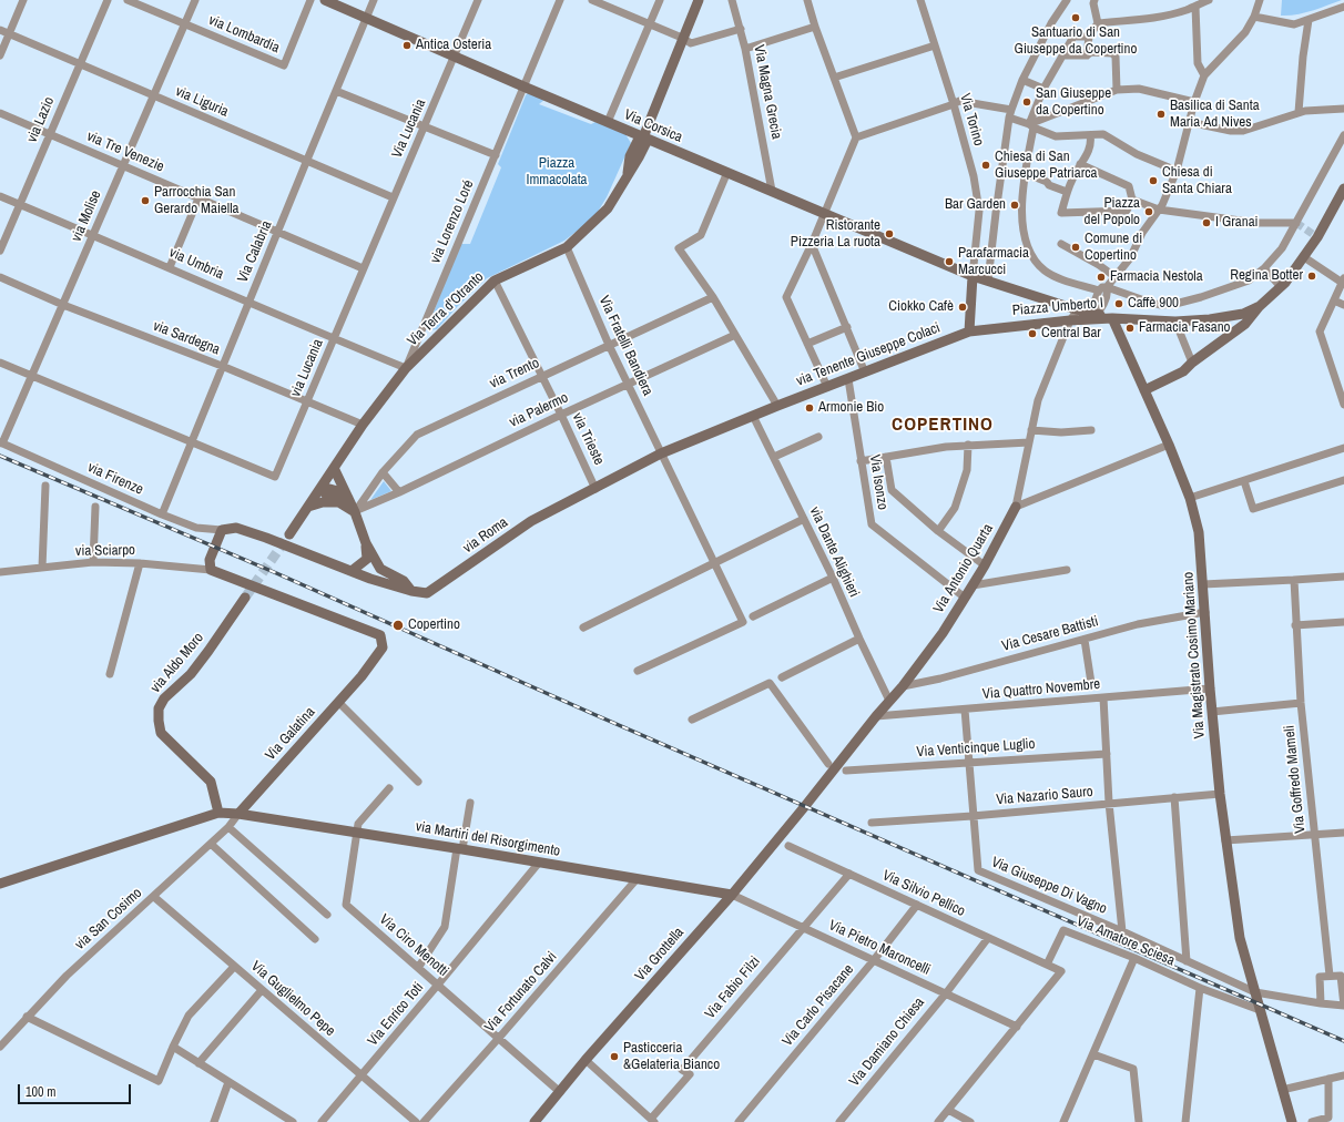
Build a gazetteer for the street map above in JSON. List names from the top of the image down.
{
  "streets": {
    "street": [
      "via Lombardia",
      "Via Magna Grecia",
      "via Liguria",
      "via Lazio",
      "Via Torino",
      "Via Corsica",
      "Via Lucania",
      "via Tre Venezie",
      "via Molise",
      "via Lorenzo Loré",
      "Via Calabria",
      "via Umbria",
      "Piazza Umberto I",
      "Via Terra d'Otranto",
      "via Sardegna",
      "Via Fratelli Bandiera",
      "via Tenente Giuseppe Colaci",
      "via Lucania",
      "via Trento",
      "via Palermo",
      "via Trieste",
      "via Firenze",
      "Via Isonzo",
      "via Roma",
      "via Sciarpo",
      "via Dante Alighieri",
      "Via Antonio Quarta",
      "Via Cesare Battisti",
      "Via Magistrato Cosimo Mariano",
      "via Aldo Moro",
      "Via Quattro Novembre",
      "Via Galatina",
      "Via Venticinque Luglio",
      "Via Goffredo Mameli",
      "Via Nazario Sauro",
      "via Martiri del Risorgimento",
      "Via Giuseppe Di Vagno",
      "Via Silvio Pellico",
      "via San Cosimo",
      "Via Amatore Sciesa",
      "Via Ciro Menotti",
      "Via Pietro Maroncelli",
      "Via Grottella",
      "Via Fabio Filzi",
      "Via Fortunato Calvi",
      "Via Guglielmo Pepe",
      "Via Carlo Pisacane",
      "Via Enrico Toti",
      "Via Damiano Chiesa"
    ]
  },
  "crossings": [
    ["via Lombardia", "via Molise"],
    ["Via Magna Grecia", "Via Corsica"],
    ["via Liguria", "via Lazio"],
    ["via Liguria", "Via Lucania"],
    ["via Liguria", "via Molise"],
    ["via Liguria", "Via Calabria"],
    ["via Lazio", "via Tre Venezie"],
    ["via Lazio", "via Umbria"],
    ["Via Torino", "Via Corsica"],
    ["Via Torino", "Piazza Umberto I"],
    ["Via Corsica", "Via Lucania"],
    ["Via Corsica", "via Lorenzo Loré"],
    ["Via Corsica", "Via Calabria"],
    ["Via Corsica", "Piazza Umberto I"],
    ["Via Corsica", "Via Terra d'Otranto"],
    ["Via Lucania", "via Tre Venezie"],
    ["Via Lucania", "via Lucania"],
    ["via Tre Venezie", "via Molise"],
    ["via Tre Venezie", "Via Calabria"],
    ["via Tre Venezie", "via Lucania"],
    ["via Molise", "via Umbria"],
    ["via Molise", "via Sardegna"],
    ["via Molise", "via Firenze"],
    ["via Lorenzo Loré", "via Umbria"],
    ["via Lorenzo Loré", "Via Terra d'Otranto"],
    ["Via Calabria", "via Umbria"],
    ["Via Calabria", "via Sardegna"],
    ["Via Calabria", "via Lucania"],
    ["Via Calabria", "via Firenze"],
    ["via Umbria", "Via Terra d'Otranto"],
    ["via Umbria", "via Lucania"],
    ["Piazza Umberto I", "via Tenente Giuseppe Colaci"],
    ["Piazza Umberto I", "Via Antonio Quarta"],
    ["Piazza Umberto I", "Via Magistrato Cosimo Mariano"],
    ["Via Terra d'Otranto", "Via Fratelli Bandiera"],
    ["Via Terra d'Otranto", "via Trieste"],
    ["via Sardegna", "via Lucania"],
    ["Via Fratelli Bandiera", "via Trento"],
    ["Via Fratelli Bandiera", "via Palermo"],
    ["Via Fratelli Bandiera", "via Roma"],
    ["via Tenente Giuseppe Colaci", "Via Isonzo"],
    ["via Tenente Giuseppe Colaci", "via Roma"],
    ["via Trento", "via Palermo"],
    ["via Trento", "via Trieste"],
    ["via Palermo", "via Trieste"],
    ["via Trieste", "via Roma"],
    ["via Firenze", "via Roma"],
    ["Via Isonzo", "Via Antonio Quarta"],
    ["via Roma", "via Dante Alighieri"],
    ["via Sciarpo", "Via Galatina"],
    ["via Dante Alighieri", "Via Antonio Quarta"],
    ["Via Antonio Quarta", "Via Cesare Battisti"],
    ["Via Antonio Quarta", "Via Quattro Novembre"],
    ["Via Antonio Quarta", "Via Grottella"],
    ["Via Cesare Battisti", "Via Magistrato Cosimo Mariano"],
    ["Via Magistrato Cosimo Mariano", "Via Quattro Novembre"],
    ["Via Magistrato Cosimo Mariano", "Via Nazario Sauro"],
    ["Via Magistrato Cosimo Mariano", "Via Giuseppe Di Vagno"],
    ["Via Magistrato Cosimo Mariano", "Via Amatore Sciesa"],
    ["Via Quattro Novembre", "Via Giuseppe Di Vagno"],
    ["Via Galatina", "via Martiri del Risorgimento"],
    ["Via Galatina", "via San Cosimo"],
    ["Via Venticinque Luglio", "Via Giuseppe Di Vagno"],
    ["Via Nazario Sauro", "Via Giuseppe Di Vagno"],
    ["via Martiri del Risorgimento", "via San Cosimo"],
    ["via Martiri del Risorgimento", "Via Ciro Menotti"],
    ["via Martiri del Risorgimento", "Via Pietro Maroncelli"],
    ["via Martiri del Risorgimento", "Via Grottella"],
    ["via Martiri del Risorgimento", "Via Fortunato Calvi"],
    ["via Martiri del Risorgimento", "Via Enrico Toti"],
    ["Via Silvio Pellico", "Via Amatore Sciesa"],
    ["Via Silvio Pellico", "Via Fabio Filzi"],
    ["Via Silvio Pellico", "Via Carlo Pisacane"],
    ["Via Silvio Pellico", "Via Damiano Chiesa"],
    ["via San Cosimo", "Via Guglielmo Pepe"],
    ["Via Ciro Menotti", "Via Grottella"],
    ["Via Ciro Menotti", "Via Fortunato Calvi"],
    ["Via Ciro Menotti", "Via Enrico Toti"],
    ["Via Pietro Maroncelli", "Via Grottella"],
    ["Via Pietro Maroncelli", "Via Fabio Filzi"],
    ["Via Pietro Maroncelli", "Via Carlo Pisacane"],
    ["Via Pietro Maroncelli", "Via Damiano Chiesa"],
    ["Via Guglielmo Pepe", "Via Enrico Toti"]
  ],
  "districts": ["COPERTINO"],
  "parks": ["Piazza Immacolata"],
  "places": [
    "Santuario di San Giuseppe da Copertino",
    "Antica Osteria",
    "San Giuseppe da Copertino",
    "Basilica di Santa Maria Ad Nives",
    "Chiesa di San Giuseppe Patriarca",
    "Chiesa di Santa Chiara",
    "Parrocchia San Gerardo Maiella",
    "Bar Garden",
    "Piazza del Popolo",
    "I Granai",
    "Ristorante Pizzeria La ruota",
    "Comune di Copertino",
    "Parafarmacia Marcucci",
    "Regina Botter",
    "Farmacia Nestola",
    "Caffè 900",
    "Ciokko Cafè",
    "Farmacia Fasano",
    "Central Bar",
    "Armonie Bio",
    "Copertino",
    "Pasticceria &Gelateria Bianco"
  ],
  "scale_bar": "100 m"
}
